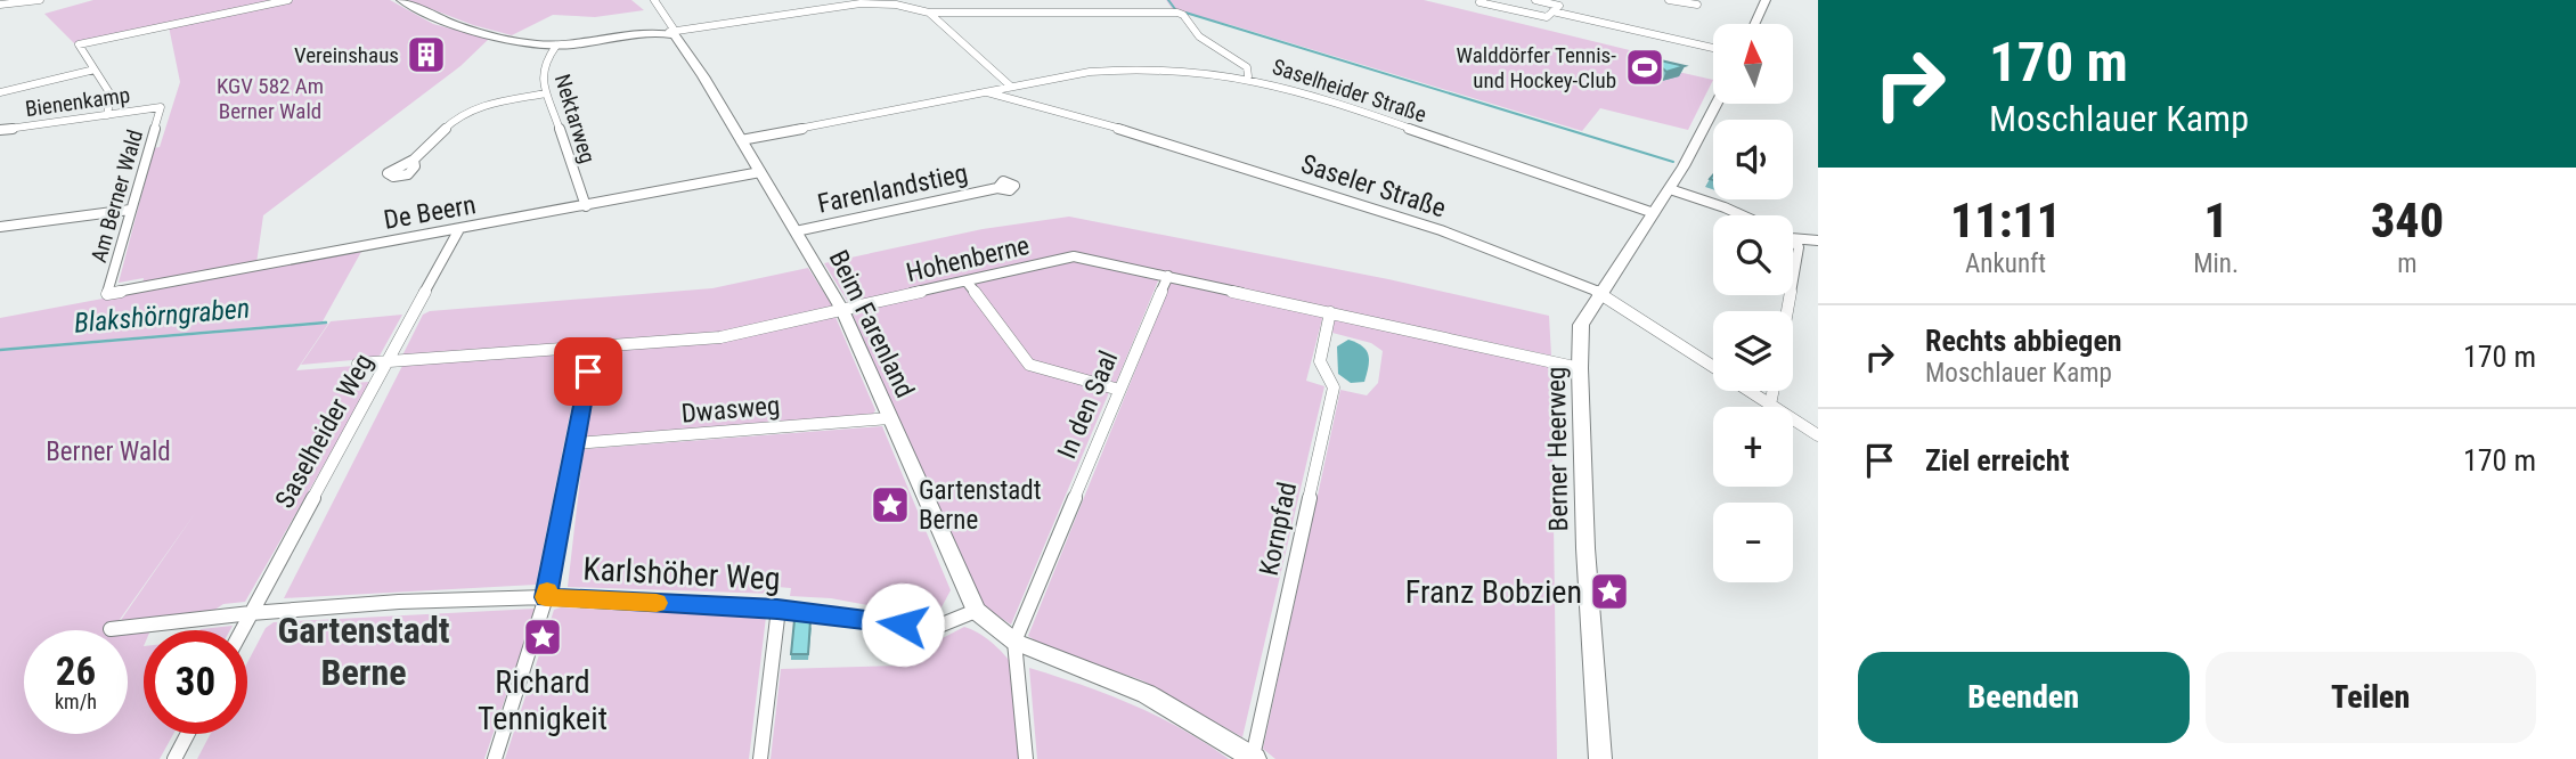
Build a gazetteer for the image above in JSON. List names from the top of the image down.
{
  "streets": {
    "street": [
      "Saselheider Straße",
      "Bienenkamp",
      "Nektarweg",
      "Saseler Straße",
      "Farenlandstieg",
      "Am Berner Wald",
      "De Beern",
      "Hohenberne",
      "Beim Farenland",
      "In den Saal",
      "Dwasweg",
      "Saselheider Weg",
      "Berner Heerweg",
      "Kornpfad",
      "Karlshöher Weg"
    ]
  },
  "crossings": [
    ["Saselheider Straße", "Saseler Straße"],
    ["Saselheider Straße", "Beim Farenland"],
    ["Saselheider Straße", "Berner Heerweg"],
    ["Bienenkamp", "Am Berner Wald"],
    ["Nektarweg", "De Beern"],
    ["Saseler Straße", "Berner Heerweg"],
    ["Farenlandstieg", "Beim Farenland"],
    ["Am Berner Wald", "De Beern"],
    ["De Beern", "Beim Farenland"],
    ["De Beern", "Saselheider Weg"],
    ["Hohenberne", "Beim Farenland"],
    ["Hohenberne", "In den Saal"],
    ["Hohenberne", "Saselheider Weg"],
    ["Hohenberne", "Berner Heerweg"],
    ["Hohenberne", "Kornpfad"],
    ["Beim Farenland", "Dwasweg"],
    ["Beim Farenland", "Karlshöher Weg"],
    ["Saselheider Weg", "Karlshöher Weg"]
  ],
  "districts": ["Gartenstadt Berne"],
  "water": ["Blakshörngraben"],
  "parks": ["KGV 582 Am Berner Wald", "Berner Wald"],
  "places": {
    "building": ["Vereinshaus"],
    "sports": ["Walddörfer Tennis- und Hockey-Club"],
    "place": ["Gartenstadt Berne", "Franz Bobzien", "Richard Tennigkeit"]
  },
  "north": "top",
  "page": {
    "turn": ["170 m", "Moschlauer Kamp"],
    "map_buttons": ["+", "−"],
    "eta": [
      "11:11",
      "Ankunft",
      "1",
      "Min.",
      "340",
      "m"
    ],
    "list": [
      {
        "name": "Rechts abbiegen",
        "note": "Moschlauer Kamp",
        "value": "170 m"
      },
      {
        "name": "Ziel erreicht",
        "value": "170 m"
      }
    ],
    "speed": "26 km/h",
    "limit": "30",
    "buttons": ["Beenden", "Teilen"]
  }
}
